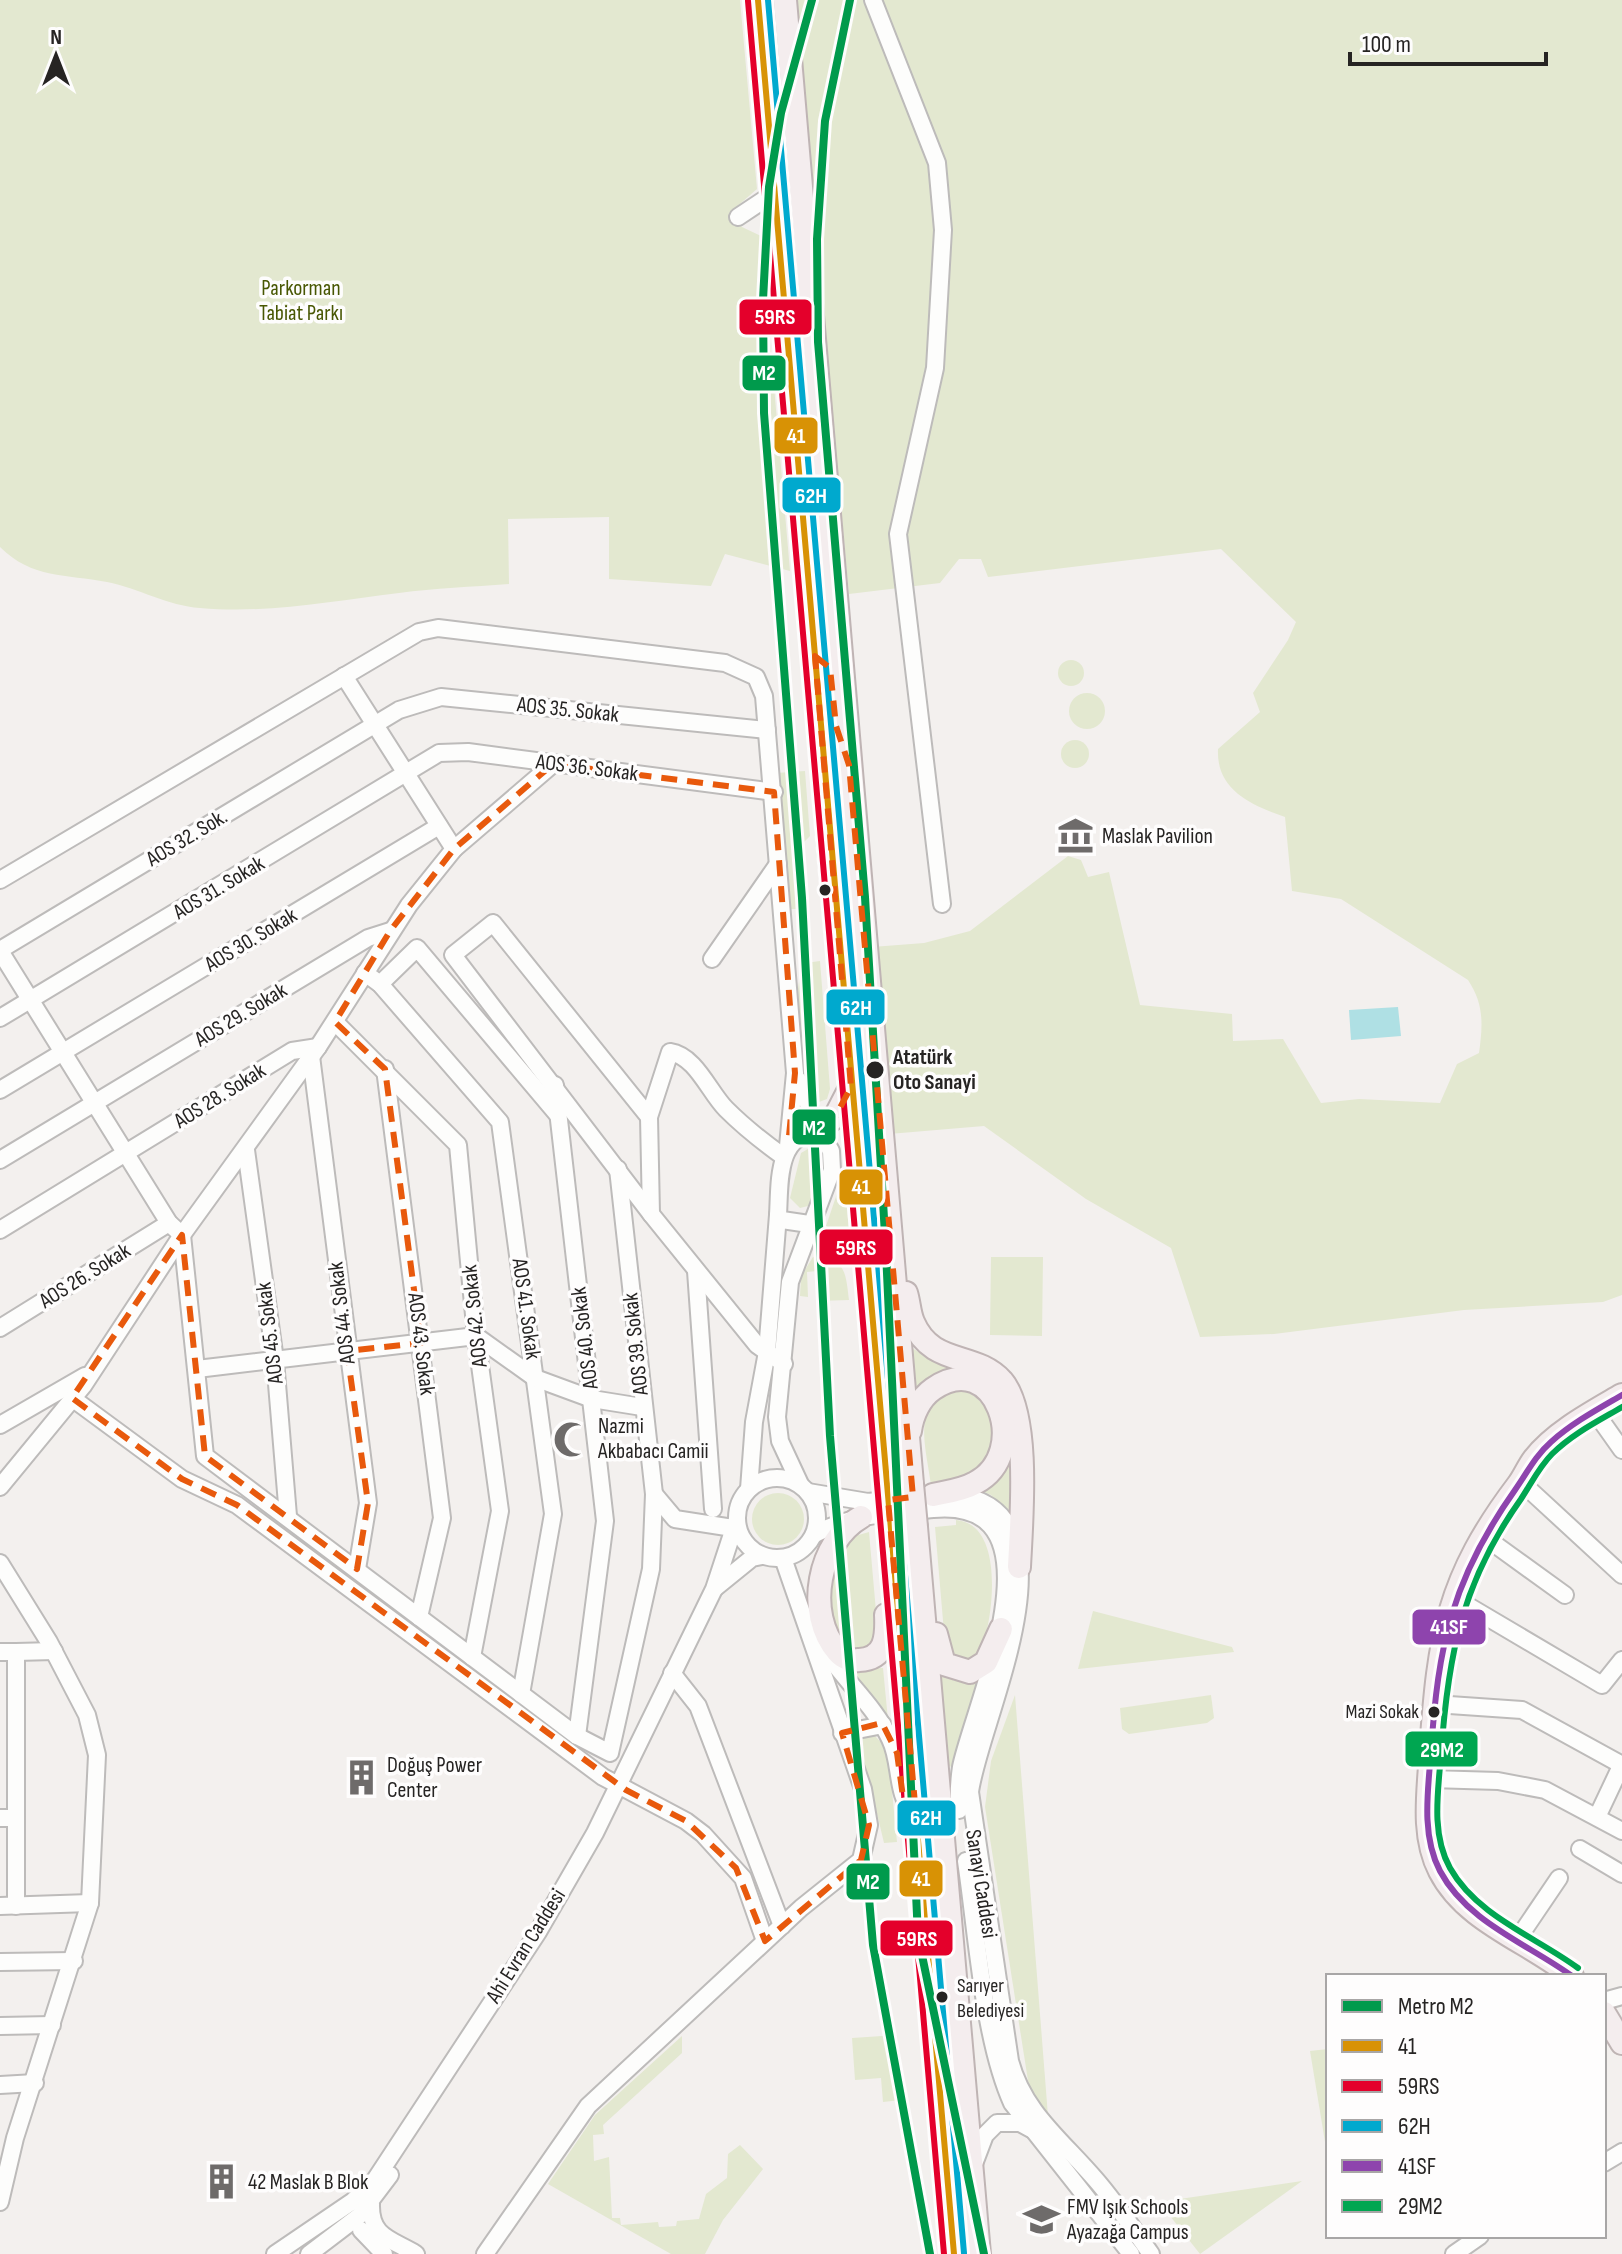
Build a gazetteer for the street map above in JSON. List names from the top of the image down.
{
  "streets": {
    "street": [
      "AOS 35. Sokak",
      "AOS 36. Sokak",
      "AOS 32. Sok.",
      "AOS 31. Sokak",
      "AOS 30. Sokak",
      "AOS 29. Sokak",
      "AOS 28. Sokak",
      "AOS 26. Sokak",
      "AOS 41. Sokak",
      "AOS 44. Sokak",
      "AOS 42. Sokak",
      "AOS 45. Sokak",
      "AOS 40. Sokak",
      "AOS 43. Sokak",
      "AOS 39. Sokak",
      "Sanayi Caddesi",
      "Ahi Evran Caddesi"
    ]
  },
  "crossings": [
    ["AOS 35. Sokak", "AOS 32. Sok."],
    ["AOS 36. Sokak", "AOS 31. Sokak"],
    ["AOS 28. Sokak", "AOS 44. Sokak"],
    ["AOS 42. Sokak", "AOS 43. Sokak"],
    ["AOS 40. Sokak", "AOS 39. Sokak"],
    ["Sanayi Caddesi", "Ahi Evran Caddesi"]
  ],
  "parks": ["Parkorman Tabiat Parkı"],
  "places": {
    "museum": ["Maslak Pavilion"],
    "other": ["Atatürk Oto Sanayi", "Mazi Sokak", "Sarıyer Belediyesi"],
    "mosque": ["Nazmi Akbabacı Camii"],
    "building": ["Doğuş Power Center", "42 Maslak B Blok"],
    "school or university": ["FMV Işık Schools Ayazağa Campus"]
  },
  "lines": [
    "metro line M2",
    "transit line 41",
    "transit line 62H",
    "transit line 59RS",
    "transit line 41SF",
    "transit line 29M2"
  ],
  "legend": [
    "Metro M2",
    "41",
    "59RS",
    "62H",
    "41SF",
    "29M2"
  ],
  "scale_bar": "100 m",
  "north": "top"
}
